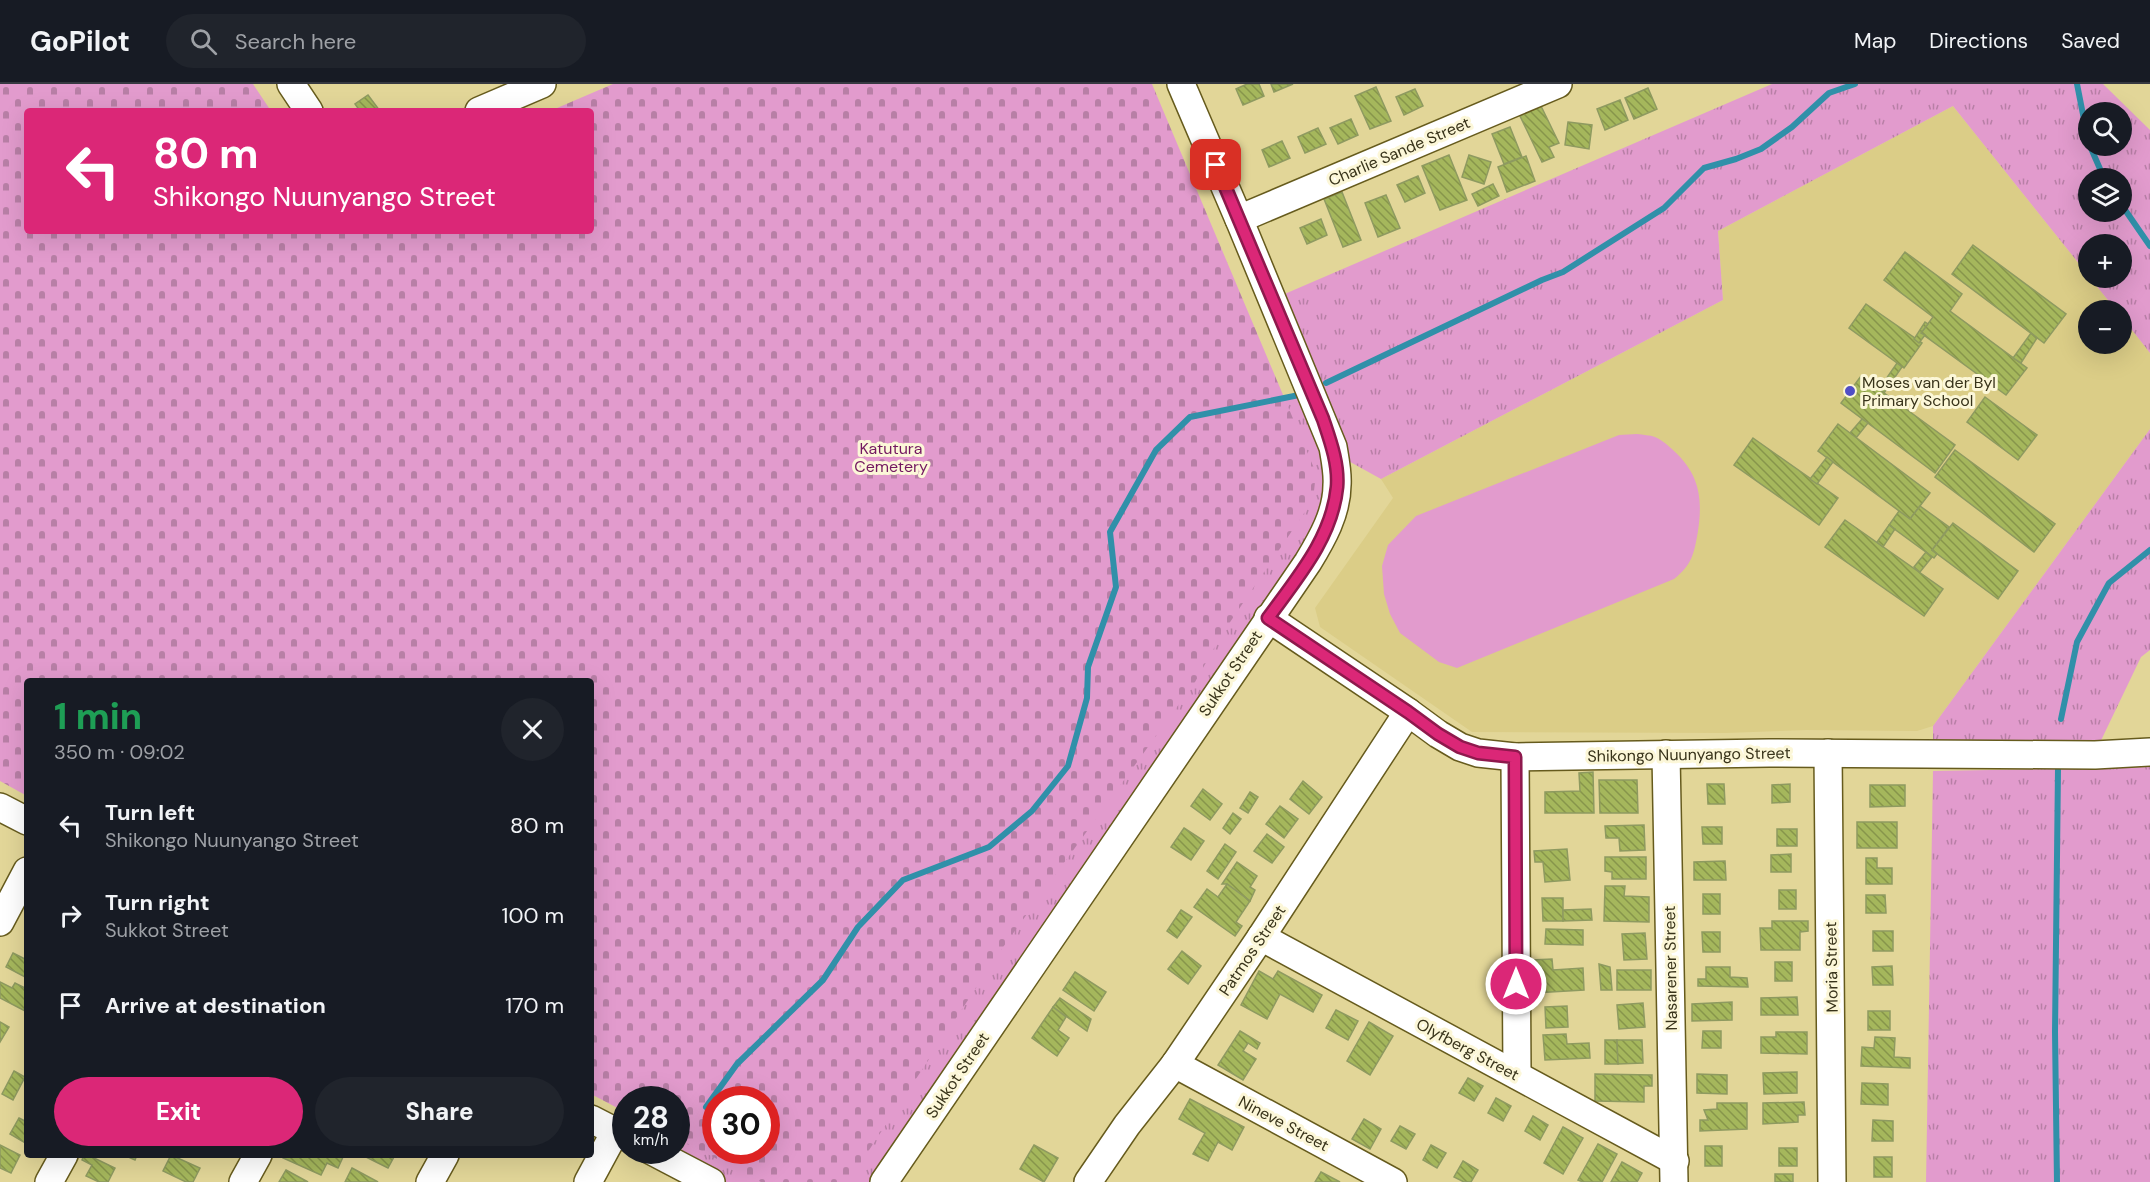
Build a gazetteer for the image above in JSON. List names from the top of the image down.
{
  "streets": {
    "street": [
      "Charlie Sande Street",
      "Sukkot Street",
      "Shikongo Nuunyango Street",
      "Patmos Street",
      "Moria Street",
      "Nasarener Street",
      "Olyfberg Street",
      "Nineve Street"
    ]
  },
  "crossings": [
    ["Charlie Sande Street", "Sukkot Street"],
    ["Sukkot Street", "Shikongo Nuunyango Street"],
    ["Shikongo Nuunyango Street", "Patmos Street"],
    ["Shikongo Nuunyango Street", "Moria Street"],
    ["Shikongo Nuunyango Street", "Nasarener Street"],
    ["Patmos Street", "Olyfberg Street"],
    ["Patmos Street", "Nineve Street"],
    ["Nasarener Street", "Olyfberg Street"]
  ],
  "parks": ["Katutura Cemetery"],
  "places": ["Moses van der Byl Primary School"],
  "page": {
    "header": "GoPilot",
    "search": "Search here",
    "nav": ["Map", "Directions", "Saved"],
    "map_buttons": ["+", "−"],
    "turn": ["80 m", "Shikongo Nuunyango Street"],
    "heading": ["1 min", "350 m · 09:02"],
    "list": [
      {
        "name": "Turn left",
        "note": "Shikongo Nuunyango Street",
        "value": "80 m"
      },
      {
        "name": "Turn right",
        "note": "Sukkot Street",
        "value": "100 m"
      },
      {
        "name": "Arrive at destination",
        "value": "170 m"
      }
    ],
    "buttons": ["Exit", "Share"],
    "speed": "28 km/h",
    "limit": "30"
  }
}
